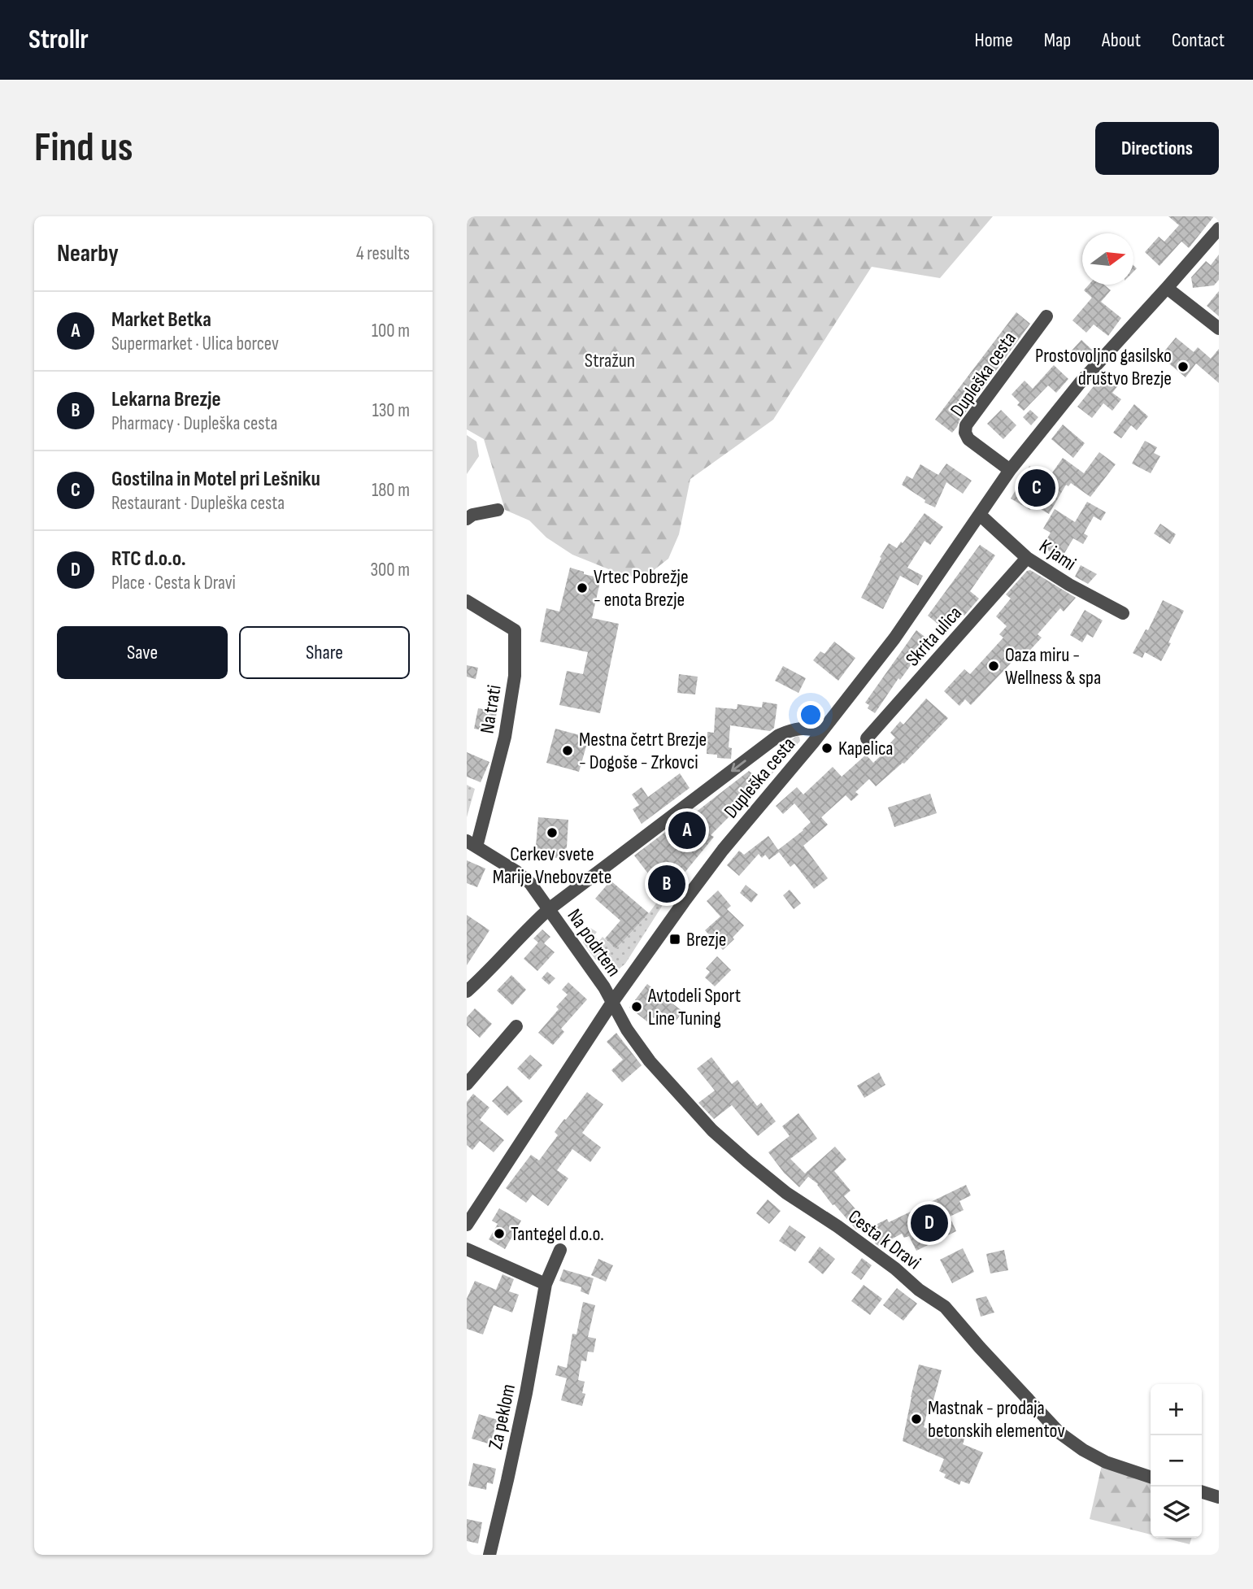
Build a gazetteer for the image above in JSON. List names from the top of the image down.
{
  "streets": {
    "street": [
      "Dupleška cesta",
      "K jami",
      "Skrita ulica",
      "Na trati",
      "Na podrtem",
      "Cesta k Dravi",
      "Za peklom"
    ]
  },
  "crossings": [
    ["Dupleška cesta", "K jami"],
    ["Dupleška cesta", "Na podrtem"],
    ["Dupleška cesta", "Cesta k Dravi"],
    ["K jami", "Skrita ulica"],
    ["Na trati", "Na podrtem"],
    ["Na podrtem", "Cesta k Dravi"]
  ],
  "parks": ["Stražun"],
  "places": {
    "other": [
      "Prostovoljno gasilsko društvo Brezje",
      "Vrtec Pobrežje - enota Brezje",
      "Oaza miru - Wellness & spa",
      "Kapelica",
      "Mestna četrt Brezje - Dogoše - Zrkovci",
      "Cerkev svete Marije Vnebovzete",
      "Avtodeli Sport Line Tuning",
      "Tantegel d.o.o.",
      "Mastnak - prodaja betonskih elementov"
    ],
    "transit": ["Brezje"]
  },
  "north": "right",
  "page": {
    "header": "Strollr",
    "nav": [
      "Home",
      "Map",
      "About",
      "Contact"
    ],
    "buttons": [
      "Directions",
      ["Save", "Share"]
    ],
    "title": "Find us",
    "heading": ["Nearby", "4 results"],
    "list": [
      {
        "mark": "A",
        "name": "Market Betka",
        "note": "Supermarket · Ulica borcev",
        "value": "100 m"
      },
      {
        "mark": "B",
        "name": "Lekarna Brezje",
        "note": "Pharmacy · Dupleška cesta",
        "value": "130 m"
      },
      {
        "mark": "C",
        "name": "Gostilna in Motel pri Lešniku",
        "note": "Restaurant · Dupleška cesta",
        "value": "180 m"
      },
      {
        "mark": "D",
        "name": "RTC d.o.o.",
        "note": "Place · Cesta k Dravi",
        "value": "300 m"
      }
    ],
    "pins": [
      "C",
      "A",
      "B",
      "D"
    ],
    "map_buttons": ["+", "−"]
  }
}
